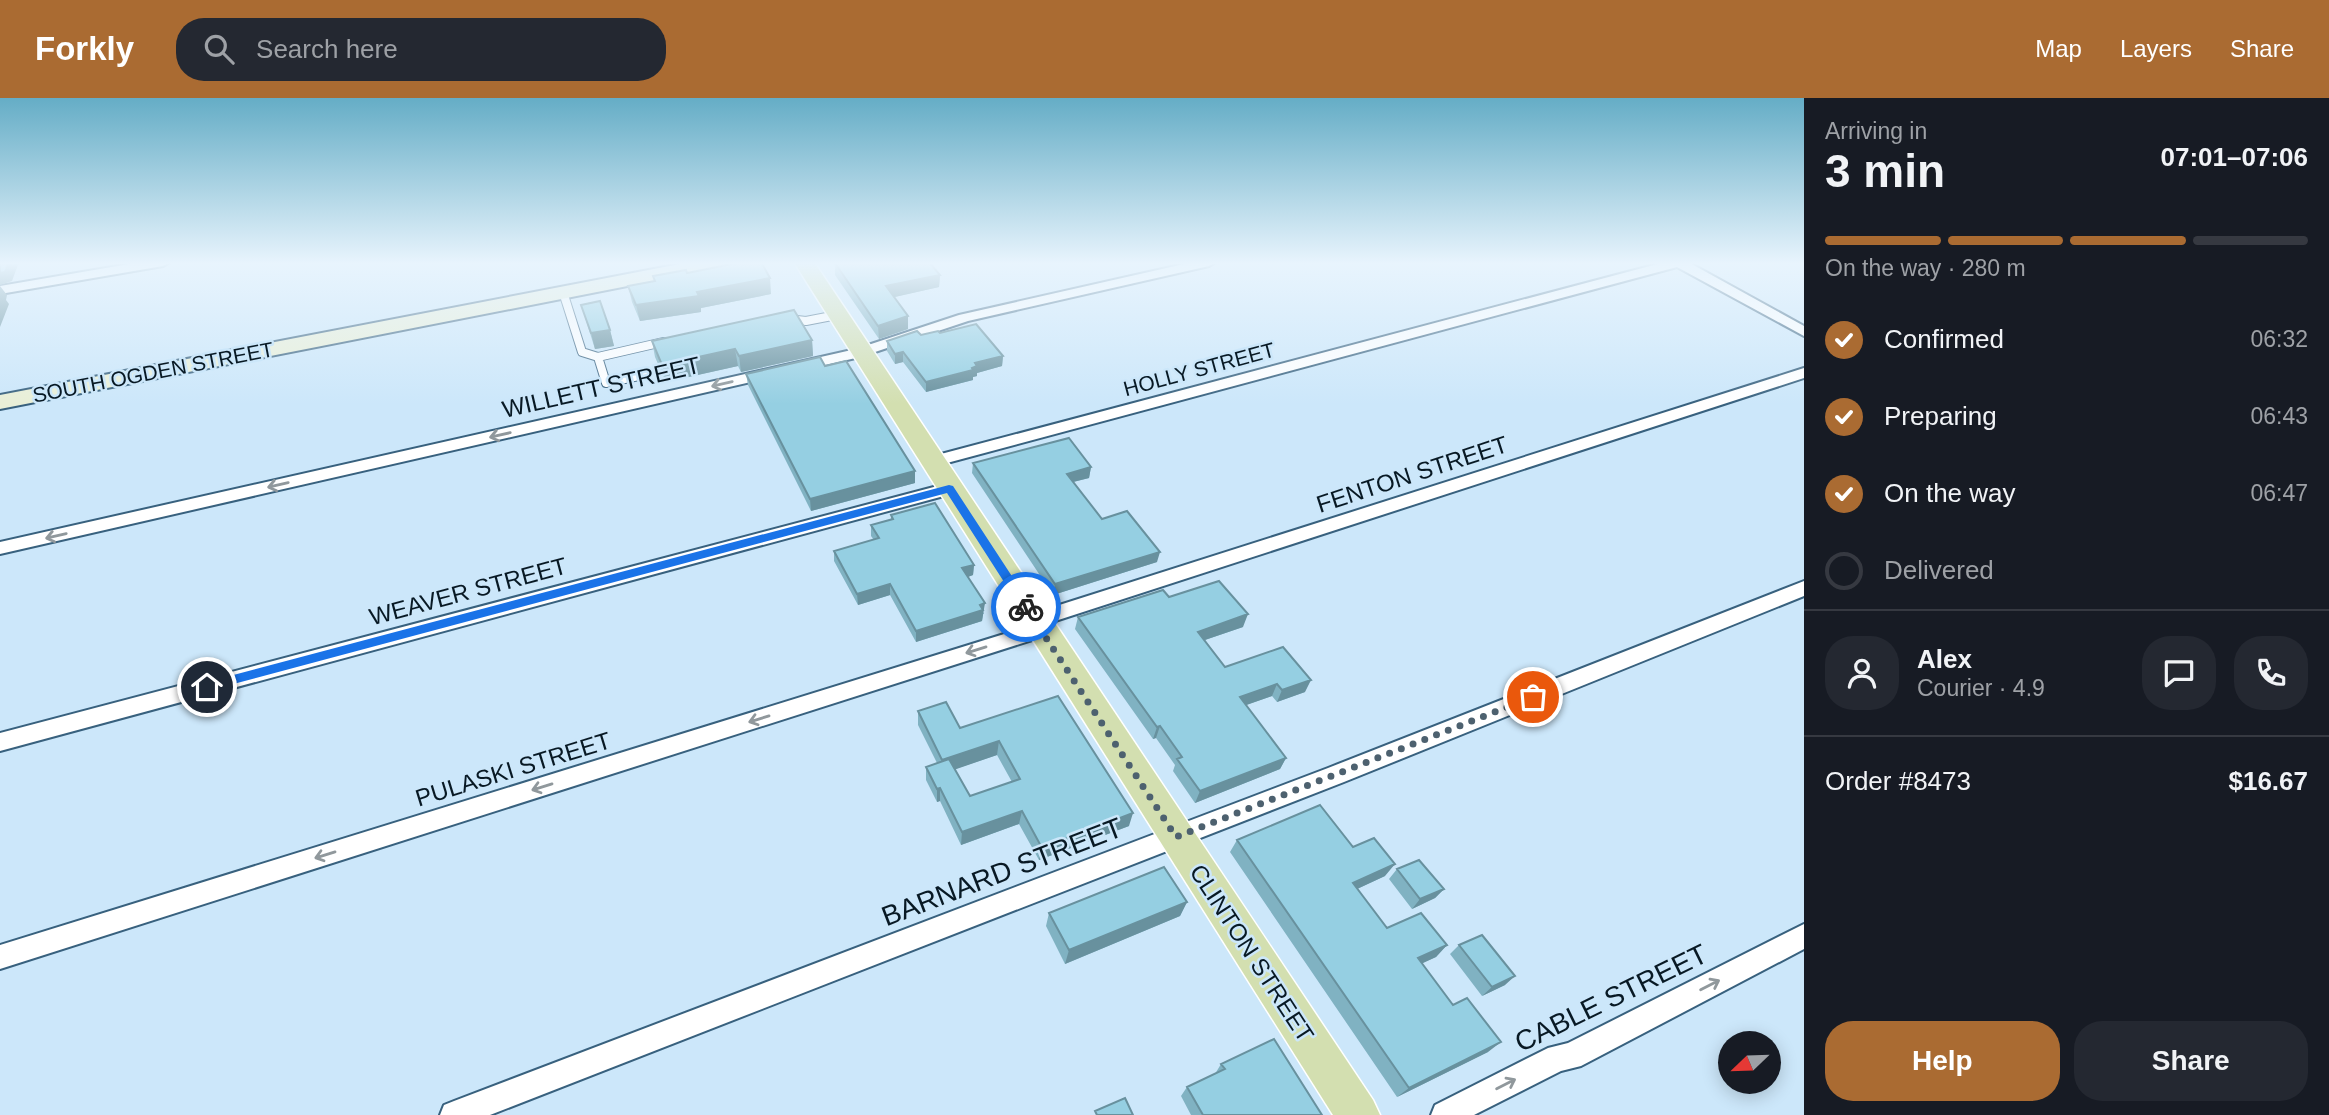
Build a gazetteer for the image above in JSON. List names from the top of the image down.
{
  "streets": {
    "main road": ["CLINTON STREET"],
    "street": [
      "HOLLY STREET",
      "SOUTH OGDEN STREET",
      "WILLETT STREET",
      "FENTON STREET",
      "WEAVER STREET",
      "PULASKI STREET",
      "BARNARD STREET",
      "CABLE STREET"
    ]
  },
  "crossings": [
    ["HOLLY STREET", "CLINTON STREET"],
    ["WILLETT STREET", "CLINTON STREET"],
    ["FENTON STREET", "PULASKI STREET"],
    ["FENTON STREET", "CLINTON STREET"],
    ["WEAVER STREET", "CLINTON STREET"],
    ["PULASKI STREET", "CLINTON STREET"],
    ["BARNARD STREET", "CLINTON STREET"]
  ],
  "one_way": ["WILLETT STREET", "PULASKI STREET", "CABLE STREET"],
  "north": "bottom left",
  "page": {
    "header": "Forkly",
    "search": "Search here",
    "nav": ["Map", "Layers", "Share"],
    "heading": ["3 min", "Arriving in", "07:01–07:06"],
    "panel": [
      "Alex",
      "Courier · 4.9",
      "Order #8473",
      "$16.67"
    ],
    "bar": "On the way · 280 m",
    "list": [
      ["Confirmed", "06:32"],
      ["Preparing", "06:43"],
      ["On the way", "06:47"],
      "Delivered"
    ],
    "buttons": ["Help", "Share"]
  }
}
